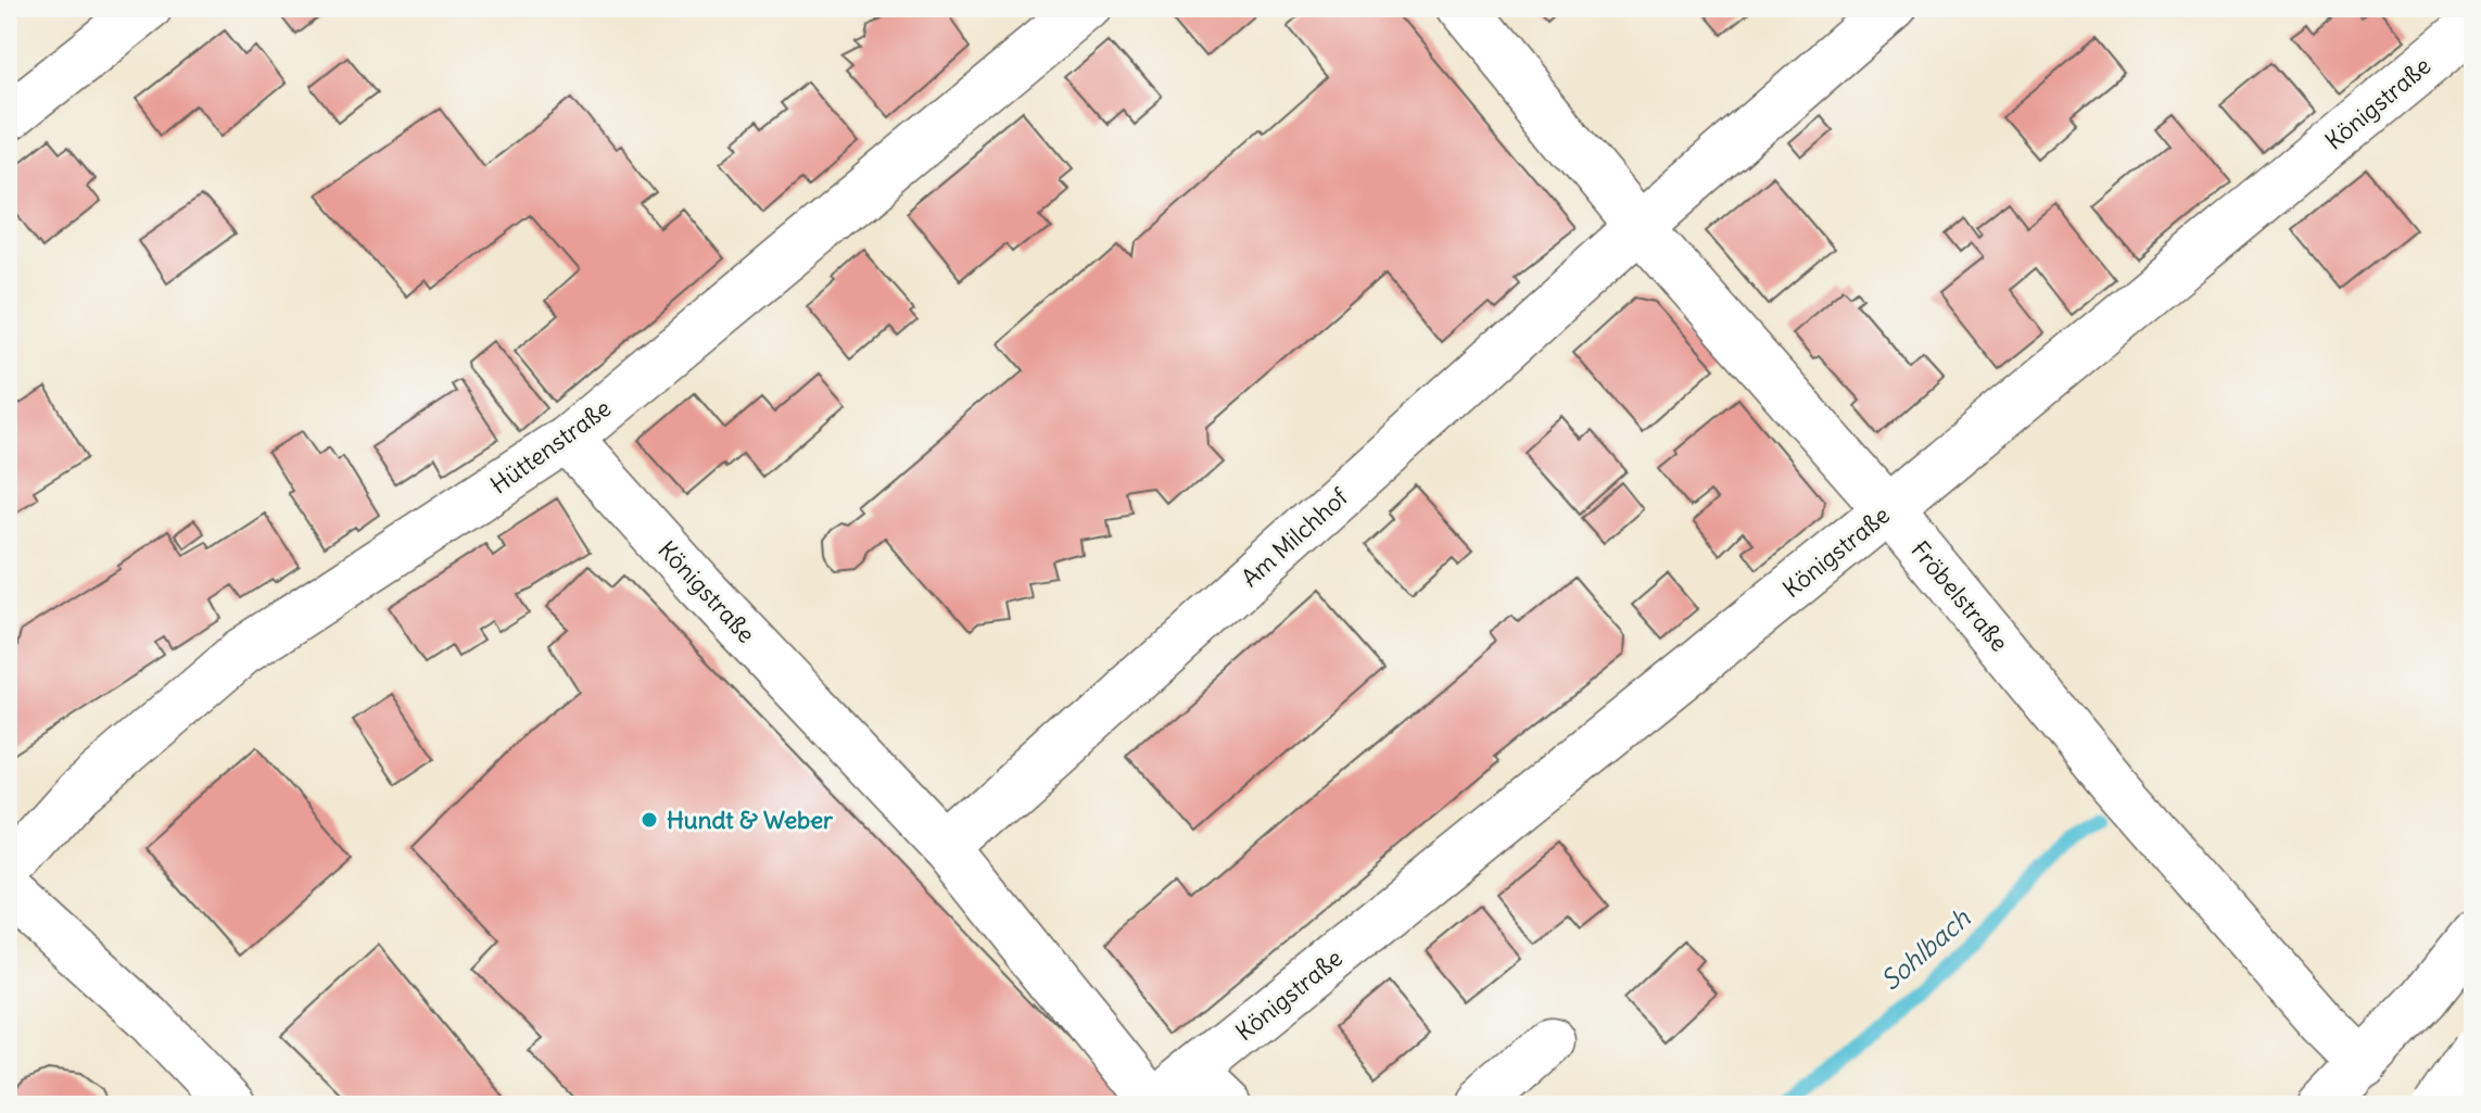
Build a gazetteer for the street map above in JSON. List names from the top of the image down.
{
  "streets": {
    "main road": [
      "Königstraße",
      "Hüttenstraße",
      "Am Milchhof",
      "Fröbelstraße"
    ]
  },
  "crossings": [
    ["Königstraße", "Hüttenstraße"],
    ["Königstraße", "Am Milchhof"],
    ["Königstraße", "Fröbelstraße"],
    ["Am Milchhof", "Fröbelstraße"]
  ],
  "water": ["Sohlbach"],
  "places": ["Hundt & Weber"]
}
